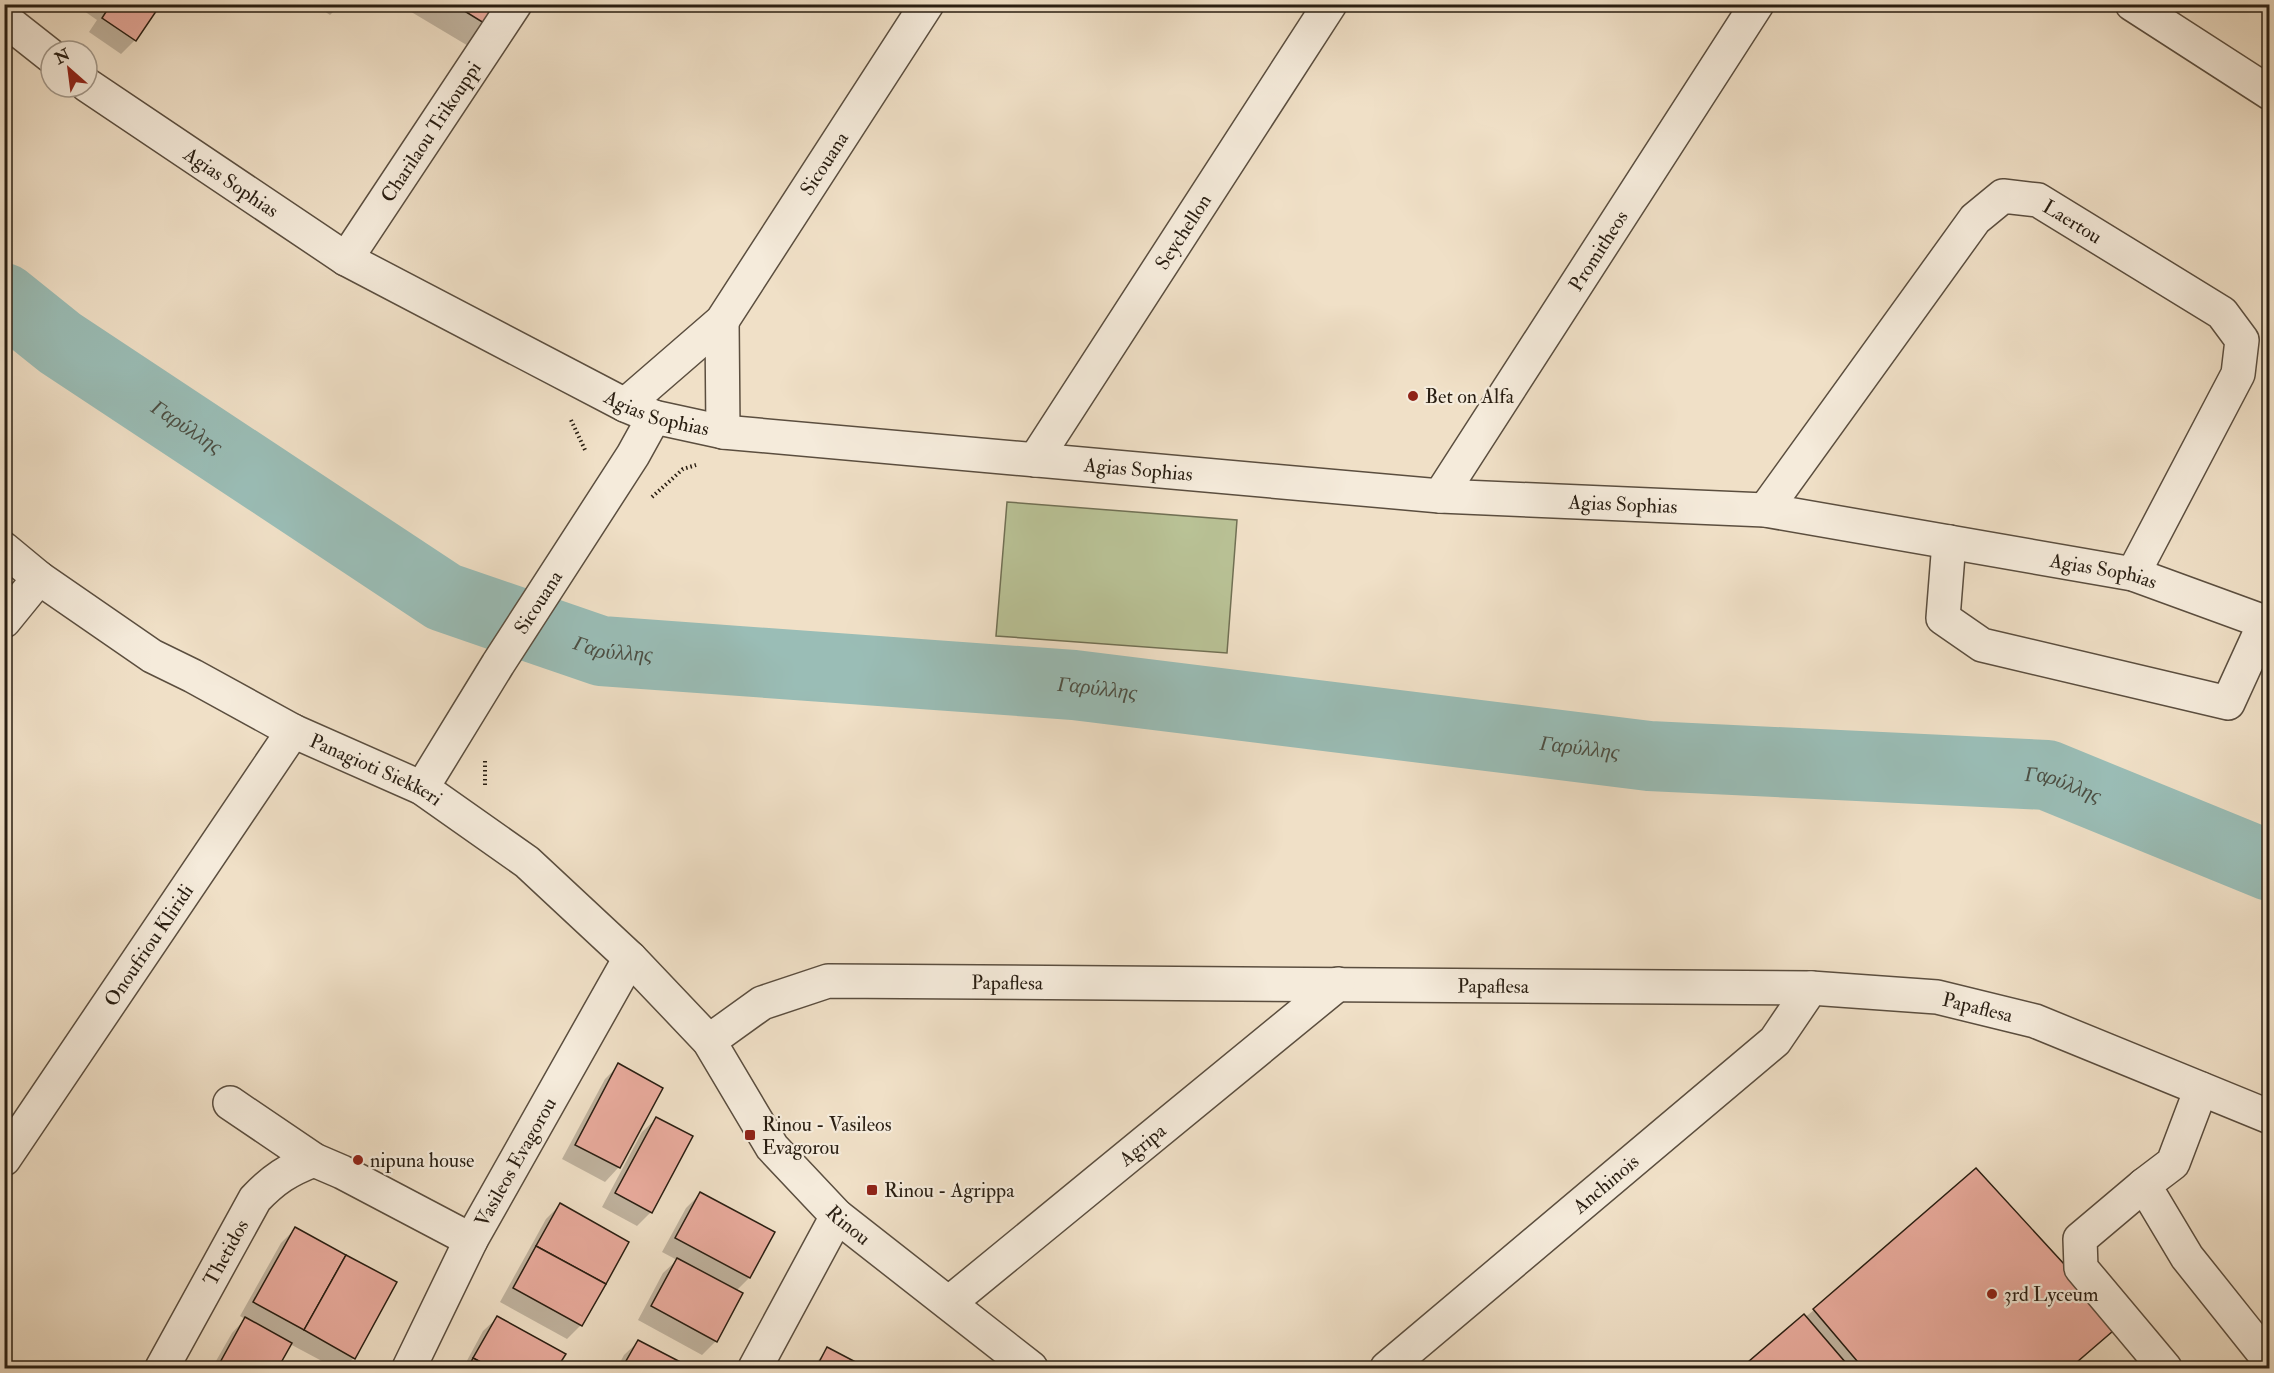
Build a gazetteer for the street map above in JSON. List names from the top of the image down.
{
  "streets": {
    "street": [
      "Charilaou Trikouppi",
      "Sicouana",
      "Agias Sophias",
      "Laertou",
      "Seychellon",
      "Promitheos",
      "Panagioti Siekkeri",
      "Onoufriou Kliridi",
      "Papaflesa",
      "Agripa",
      "Vasileos Evagorou",
      "Anchinois",
      "Rinou",
      "Thetidos"
    ]
  },
  "crossings": [
    ["Charilaou Trikouppi", "Agias Sophias"],
    ["Sicouana", "Agias Sophias"],
    ["Sicouana", "Panagioti Siekkeri"],
    ["Agias Sophias", "Laertou"],
    ["Agias Sophias", "Seychellon"],
    ["Agias Sophias", "Promitheos"],
    ["Panagioti Siekkeri", "Onoufriou Kliridi"],
    ["Panagioti Siekkeri", "Papaflesa"],
    ["Panagioti Siekkeri", "Vasileos Evagorou"],
    ["Panagioti Siekkeri", "Rinou"],
    ["Papaflesa", "Agripa"],
    ["Papaflesa", "Anchinois"],
    ["Papaflesa", "Rinou"],
    ["Agripa", "Rinou"]
  ],
  "water": ["Γαρύλλης"],
  "places": {
    "other": ["Bet on Alfa", "nipuna house", "3rd Lyceum"],
    "transit": ["Rinou - Vasileos Evagorou", "Rinou - Agrippa"]
  },
  "north": "top left"
}
